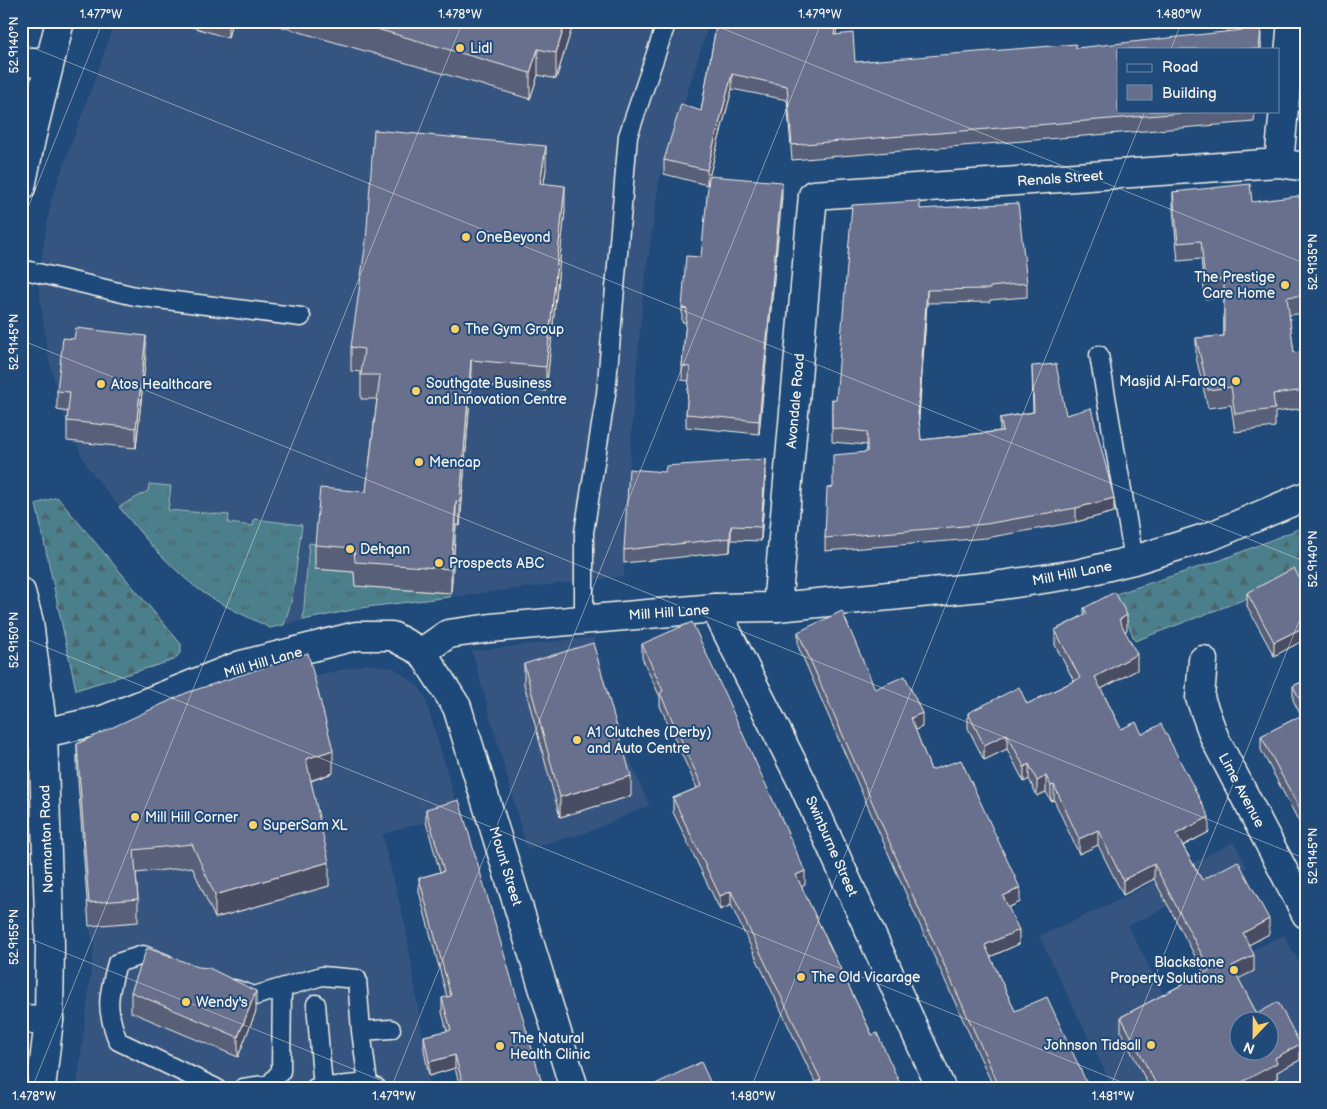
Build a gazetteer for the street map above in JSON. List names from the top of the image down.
{
  "streets": {
    "street": [
      "Renals Street",
      "Avondale Road",
      "Mill Hill Lane",
      "Lime Avenue",
      "Normanton Road",
      "Swinburne Street",
      "Mount Street"
    ]
  },
  "crossings": [
    ["Renals Street", "Avondale Road"],
    ["Avondale Road", "Mill Hill Lane"],
    ["Mill Hill Lane", "Normanton Road"],
    ["Mill Hill Lane", "Swinburne Street"],
    ["Mill Hill Lane", "Mount Street"]
  ],
  "places": [
    "Lidl",
    "OneBeyond",
    "The Prestige Care Home",
    "The Gym Group",
    "Masjid Al-Farooq",
    "Atos Healthcare",
    "Southgate Business and Innovation Centre",
    "Mencap",
    "Dehqan",
    "Prospects ABC",
    "A1 Clutches (Derby) and Auto Centre",
    "Mill Hill Corner",
    "SuperSam XL",
    "Blackstone Property Solutions",
    "The Old Vicarage",
    "Wendy's",
    "Johnson Tidsall",
    "The Natural Health Clinic"
  ],
  "legend": ["Road", "Building"],
  "north": "bottom",
  "coordinates": [
    "1.477°W",
    "1.478°W",
    "1.479°W",
    "1.480°W",
    "52.9140°N",
    "52.9135°N",
    "52.9145°N",
    "52.9150°N",
    "52.9155°N",
    "1.481°W"
  ]
}
